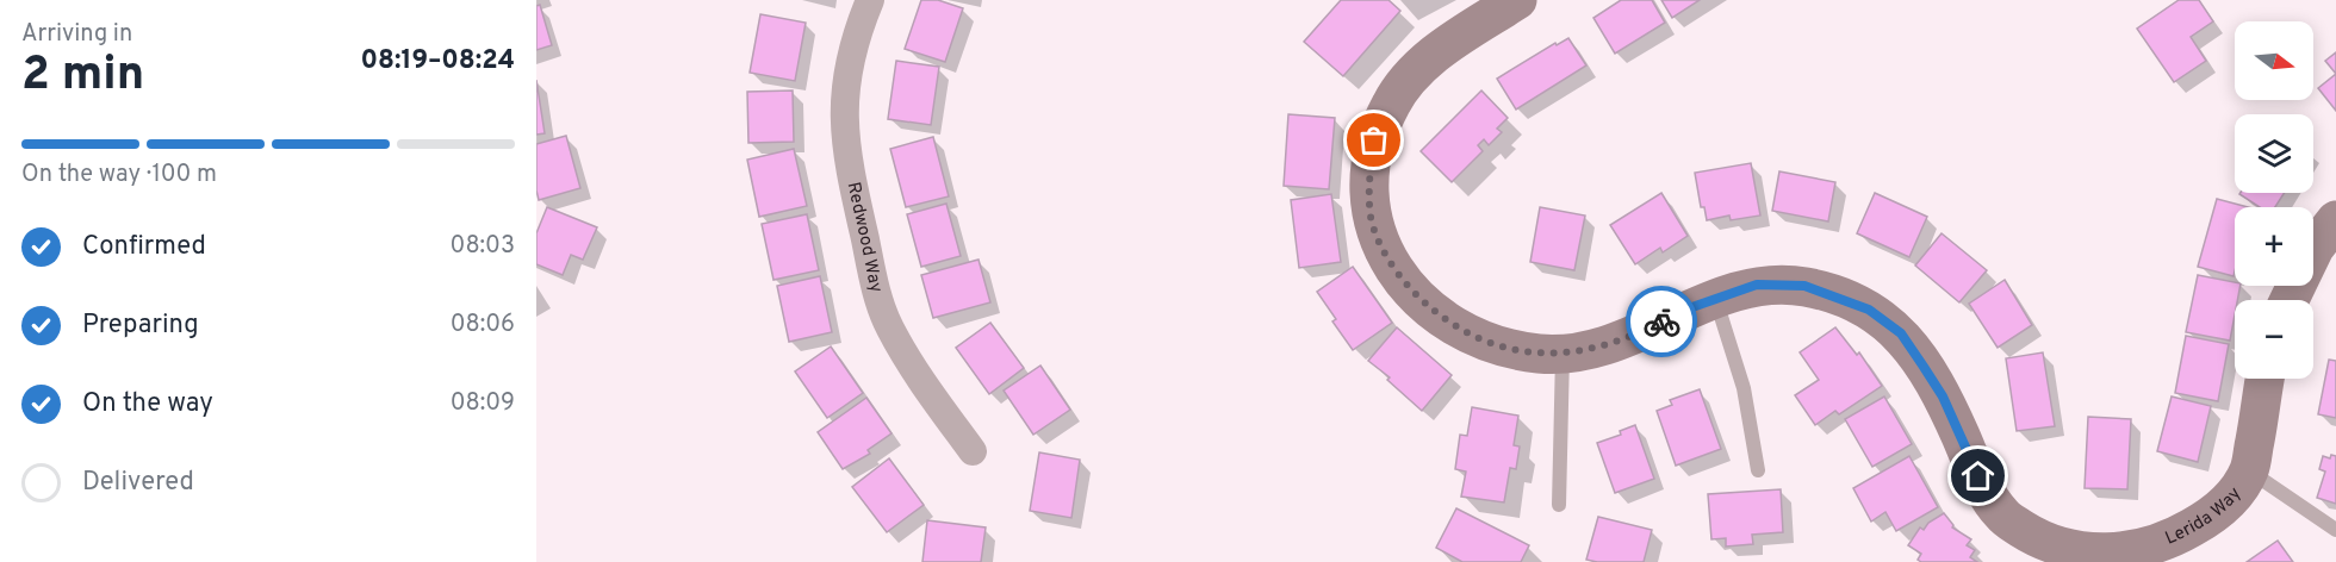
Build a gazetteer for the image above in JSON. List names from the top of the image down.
{
  "streets": {
    "street": ["Redwood Way", "Lerida Way"]
  },
  "north": "right",
  "page": {
    "heading": ["2 min", "Arriving in", "08:19–08:24"],
    "map_buttons": ["+", "−"],
    "bar": "On the way · 100 m",
    "list": [
      ["Confirmed", "08:03"],
      ["Preparing", "08:06"],
      ["On the way", "08:09"],
      "Delivered"
    ]
  }
}
